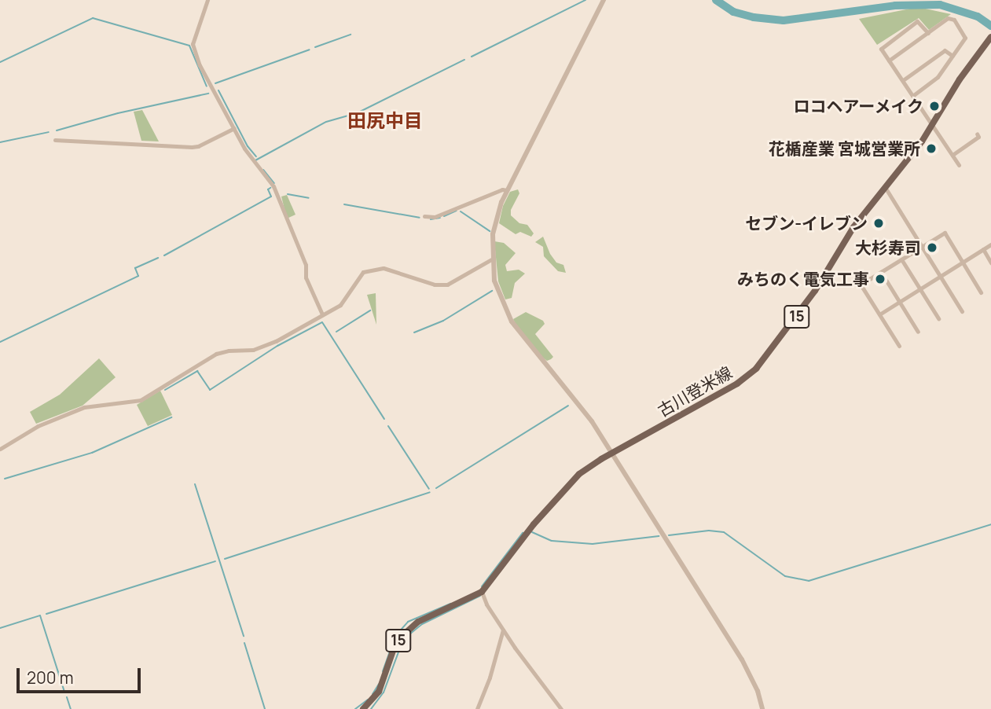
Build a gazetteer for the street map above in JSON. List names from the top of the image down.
{
  "streets": {
    "main road": ["15", "古川登米線"]
  },
  "districts": ["田尻中目"],
  "places": [
    "ロコヘアーメイク",
    "花楯産業 宮城営業所",
    "セブン-イレブン",
    "大杉寿司",
    "みちのく電気工事"
  ],
  "scale_bar": "200 m"
}
